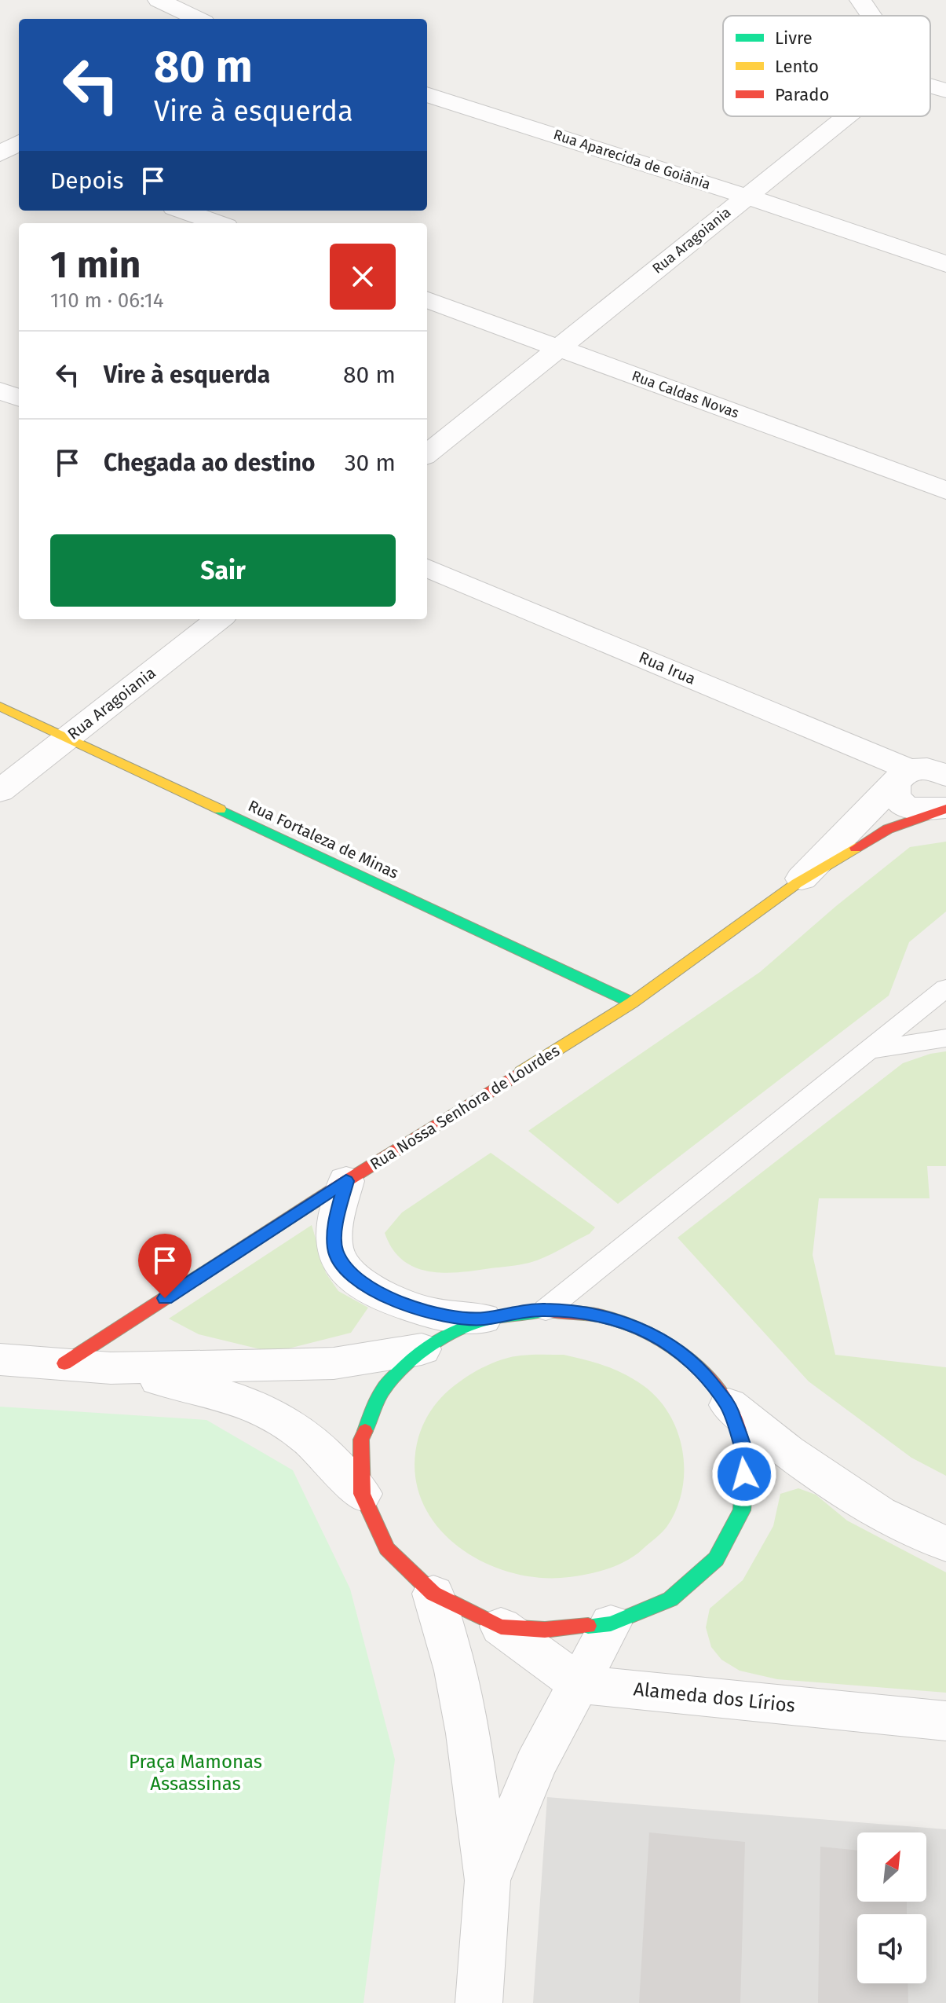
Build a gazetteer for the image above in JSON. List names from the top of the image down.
{
  "streets": {
    "street": [
      "Rua Aparecida de Goiânia",
      "Rua Aragoiania",
      "Rua Caldas Novas",
      "Rua Irua",
      "Rua Fortaleza de Minas",
      "Rua Nossa Senhora de Lourdes",
      "Alameda dos Lírios"
    ]
  },
  "crossings": [
    ["Rua Aparecida de Goiânia", "Rua Aragoiania"],
    ["Rua Aragoiania", "Rua Caldas Novas"],
    ["Rua Aragoiania", "Rua Fortaleza de Minas"],
    ["Rua Irua", "Rua Nossa Senhora de Lourdes"],
    ["Rua Fortaleza de Minas", "Rua Nossa Senhora de Lourdes"]
  ],
  "parks": ["Praça Mamonas Assassinas"],
  "legend": ["Livre", "Lento", "Parado"],
  "north": "top right",
  "page": {
    "turn": ["80 m", "Vire à esquerda"],
    "then": "Depois",
    "heading": ["1 min", "110 m · 06:14"],
    "list": [
      {
        "name": "Vire à esquerda",
        "value": "80 m"
      },
      {
        "name": "Chegada ao destino",
        "value": "30 m"
      }
    ],
    "buttons": "Sair"
  }
}
